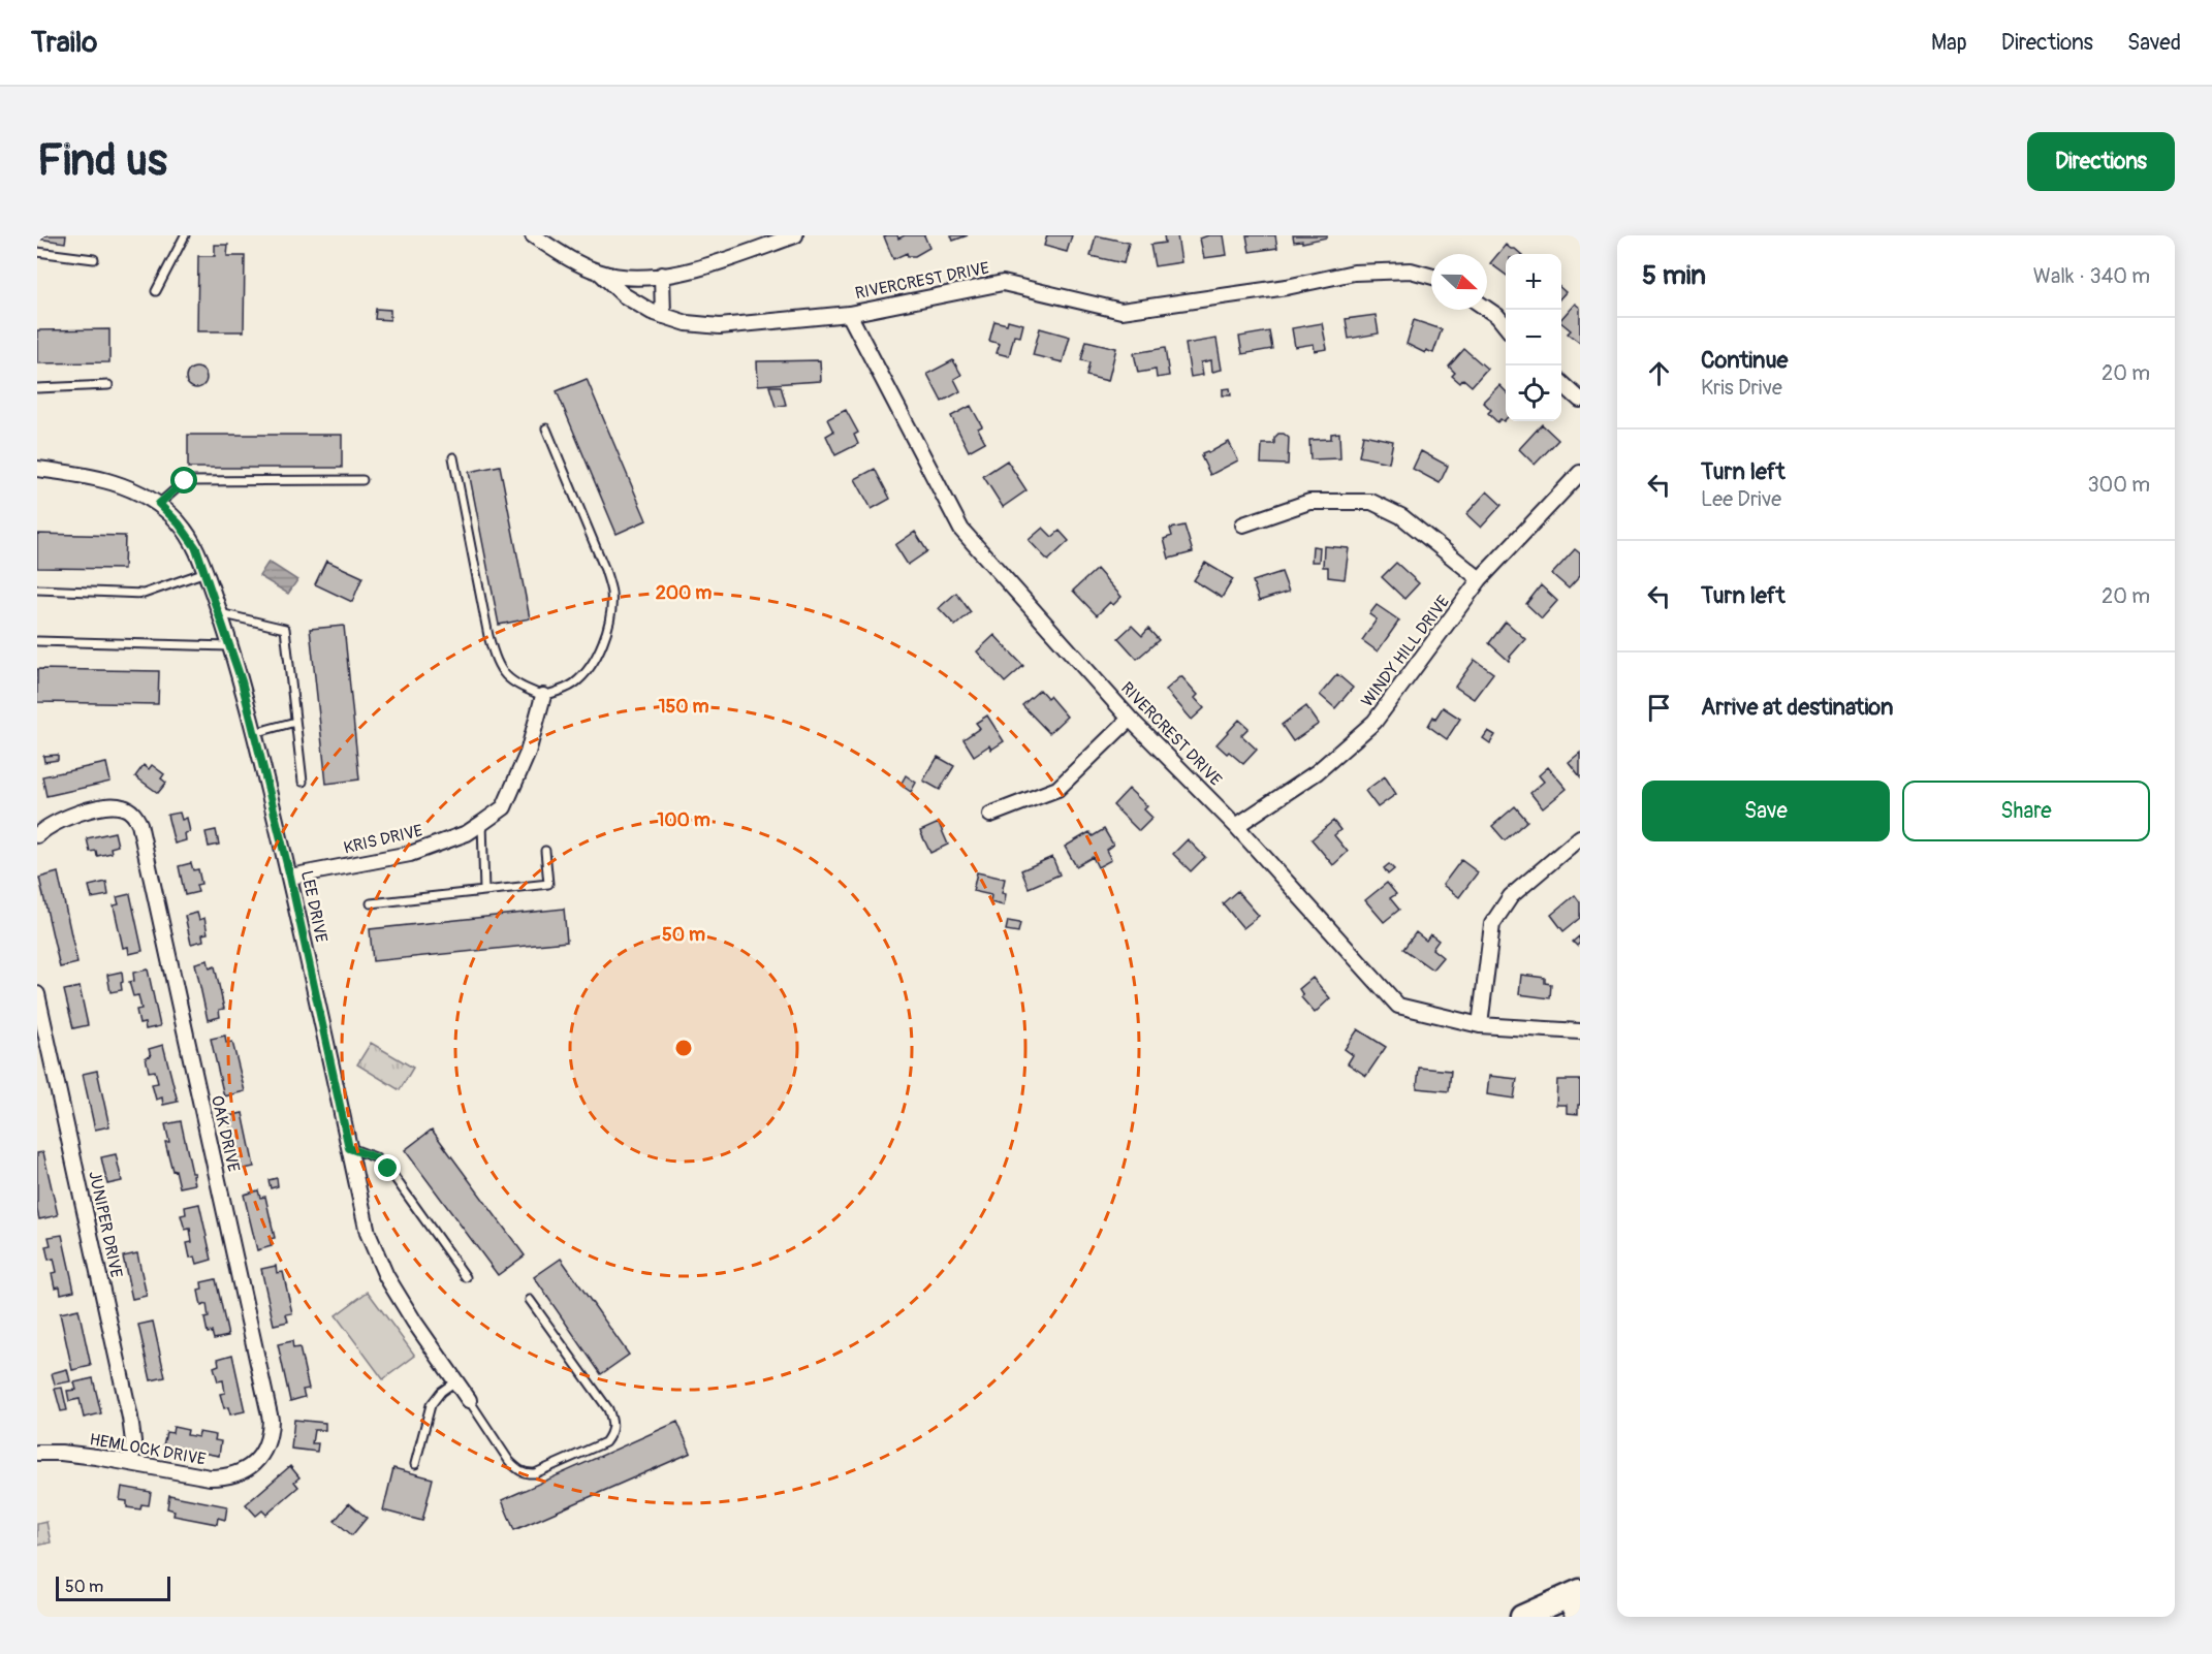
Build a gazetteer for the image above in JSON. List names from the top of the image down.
{
  "streets": {
    "street": [
      "RIVERCREST DRIVE",
      "WINDY HILL DRIVE",
      "KRIS DRIVE",
      "LEE DRIVE",
      "OAK DRIVE",
      "JUNIPER DRIVE",
      "HEMLOCK DRIVE"
    ]
  },
  "crossings": [
    ["RIVERCREST DRIVE", "WINDY HILL DRIVE"],
    ["KRIS DRIVE", "LEE DRIVE"],
    ["OAK DRIVE", "HEMLOCK DRIVE"],
    ["JUNIPER DRIVE", "HEMLOCK DRIVE"]
  ],
  "scale_bar": "50 m",
  "north": "right",
  "page": {
    "header": "Trailo",
    "nav": ["Map", "Directions", "Saved"],
    "buttons": [
      "Directions",
      ["Save", "Share"]
    ],
    "title": "Find us",
    "heading": ["5 min", "Walk · 340 m"],
    "map_buttons": ["+", "−"],
    "list": [
      ["Continue", "Kris Drive", "20 m"],
      ["Turn left", "Lee Drive", "300 m"],
      ["Turn left", "20 m"],
      "Arrive at destination"
    ],
    "scale": "50 m"
  },
  "rings": [
    "200 m",
    "150 m",
    "100 m",
    "50 m"
  ]
}
